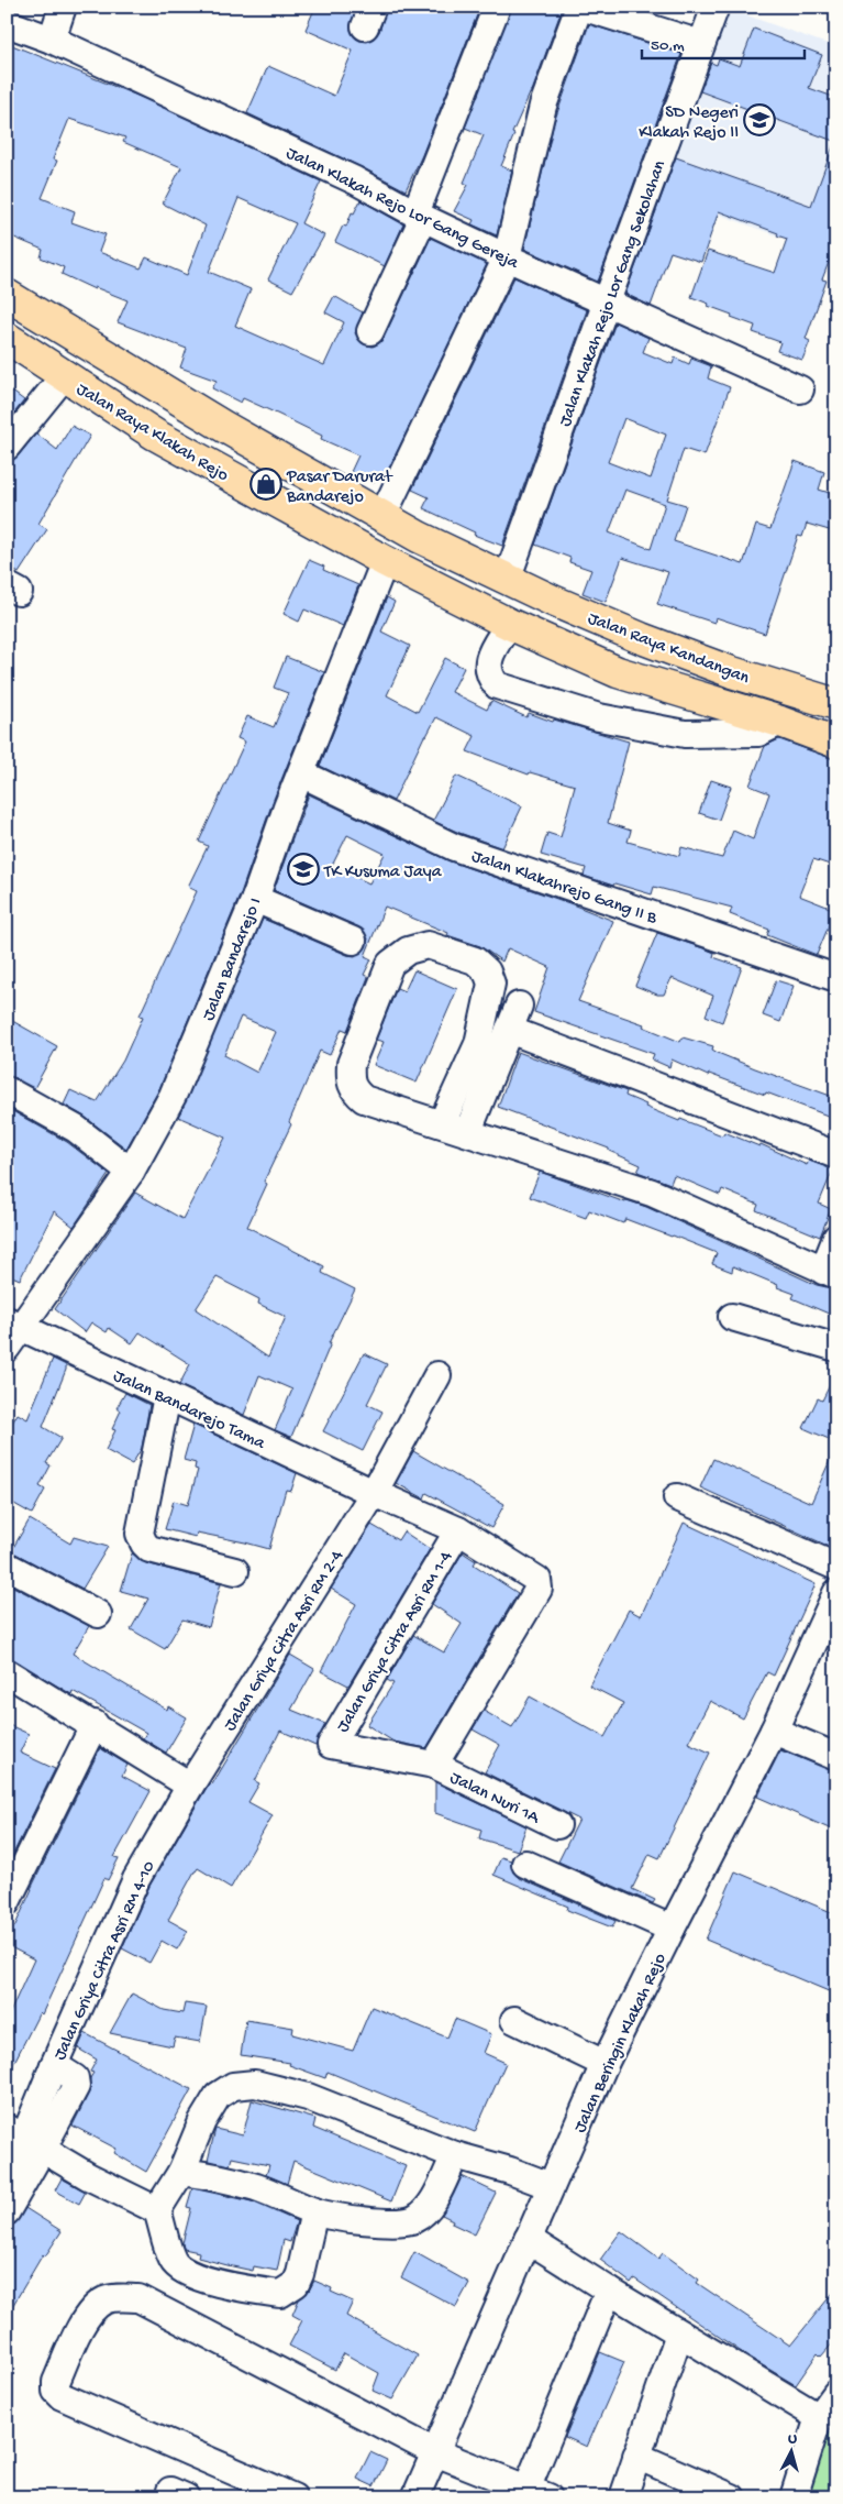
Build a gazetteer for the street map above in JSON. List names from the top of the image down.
{
  "streets": {
    "main road": ["Jalan Raya Klakah Rejo", "Jalan Raya Kandangan"],
    "street": [
      "Jalan Klakah Rejo Lor Gang Gereja",
      "Jalan Klakah Rejo Lor Gang Sekolahan",
      "Jalan Klakahrejo Gang II B",
      "Jalan Bandarejo I",
      "Jalan Bandarejo Tama",
      "Jalan Griya Citra Asri RM 2-4",
      "Jalan Griya Citra Asri RM 1-4",
      "Jalan Nuri 1A",
      "Jalan Griya Citra Asri RM 4-10",
      "Jalan Beringin Klakah Rejo"
    ]
  },
  "crossings": [
    ["Jalan Klakah Rejo Lor Gang Gereja", "Jalan Klakah Rejo Lor Gang Sekolahan"],
    ["Jalan Klakah Rejo Lor Gang Sekolahan", "Jalan Raya Kandangan"],
    ["Jalan Raya Klakah Rejo", "Jalan Raya Kandangan"],
    ["Jalan Raya Klakah Rejo", "Jalan Bandarejo I"],
    ["Jalan Klakahrejo Gang II B", "Jalan Bandarejo I"],
    ["Jalan Bandarejo I", "Jalan Bandarejo Tama"],
    ["Jalan Bandarejo Tama", "Jalan Griya Citra Asri RM 2-4"],
    ["Jalan Bandarejo Tama", "Jalan Griya Citra Asri RM 1-4"],
    ["Jalan Bandarejo Tama", "Jalan Nuri 1A"],
    ["Jalan Griya Citra Asri RM 2-4", "Jalan Griya Citra Asri RM 4-10"],
    ["Jalan Griya Citra Asri RM 1-4", "Jalan Nuri 1A"]
  ],
  "places": {
    "school or university": ["SD Negeri Klakah Rejo II", "TK Kusuma Jaya"],
    "shop": ["Pasar Darurat Bandarejo"]
  },
  "scale_bar": "50 m",
  "north": "top"
}
